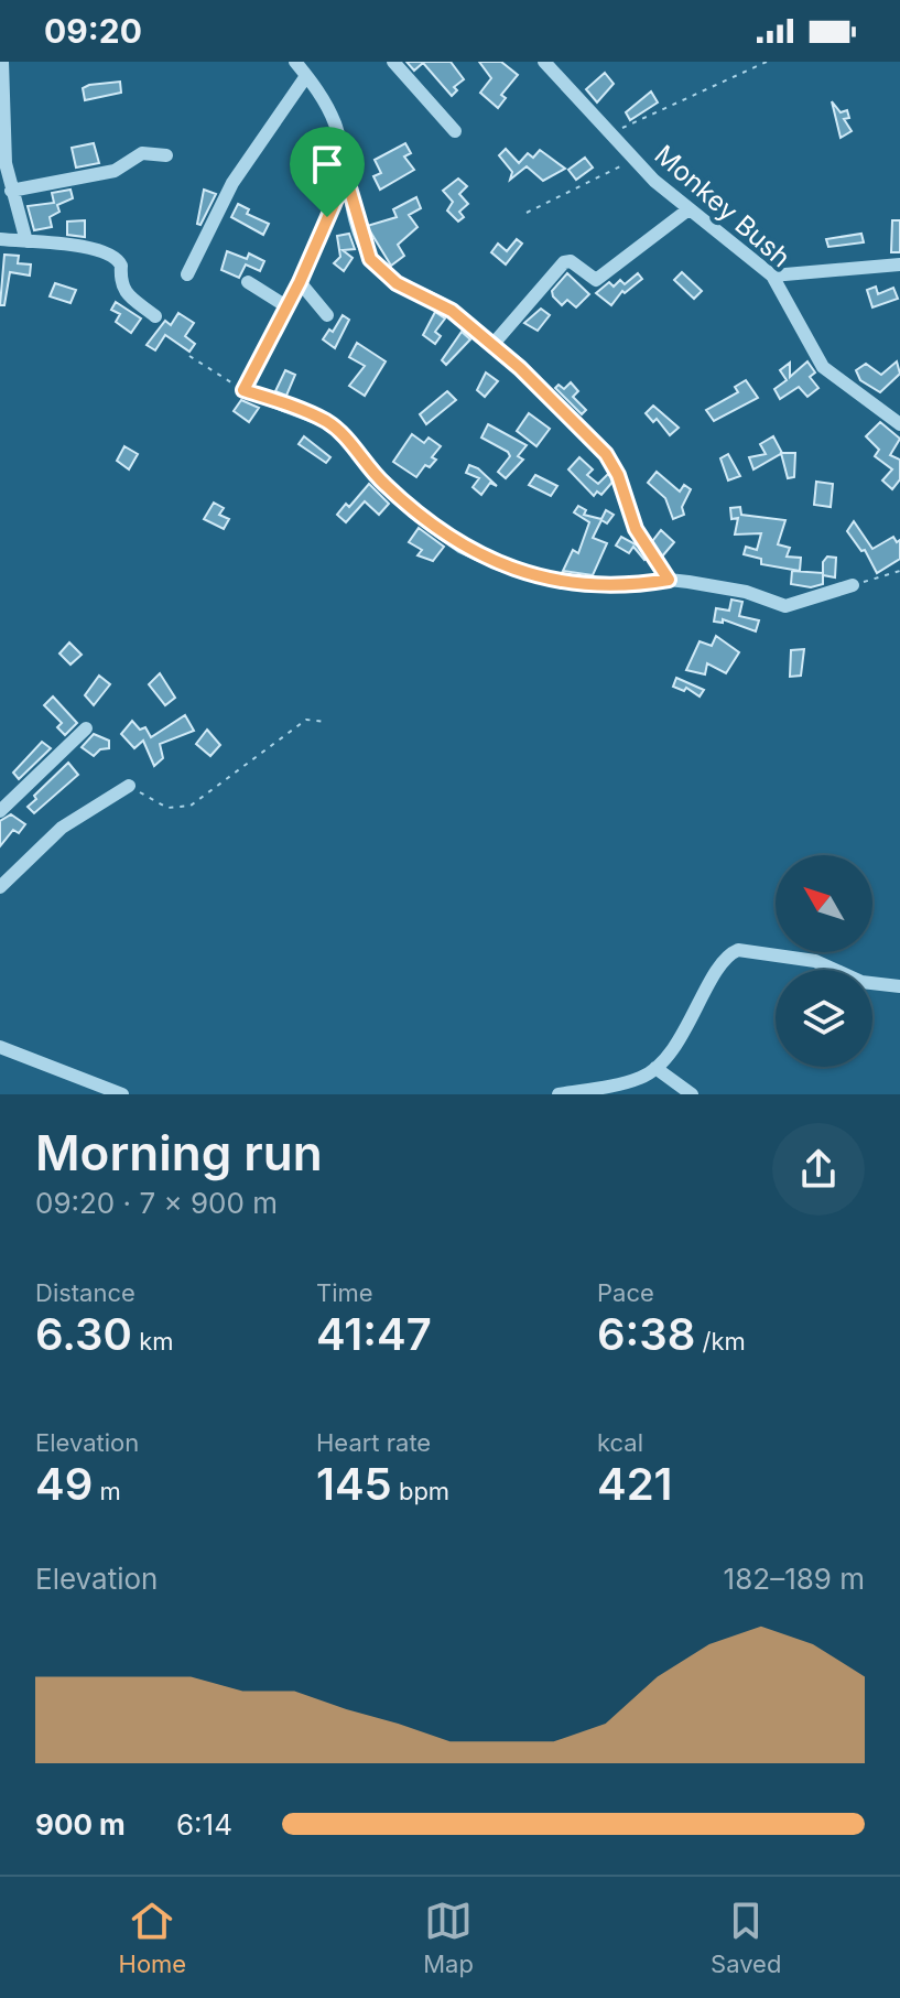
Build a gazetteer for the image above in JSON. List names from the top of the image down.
{
  "streets": {
    "street": ["Monkey Bush"]
  },
  "north": "top left",
  "page": {
    "status": "09:20",
    "heading": ["Morning run", "09:20 · 7 × 900 m"],
    "stats": [
      ["Distance", "6.30 km"],
      ["Time", "41:47"],
      ["Pace", "6:38 /km"],
      ["Elevation", "49 m"],
      ["Heart rate", "145 bpm"],
      ["kcal", "421"]
    ],
    "chart": ["Elevation", "182–189 m"],
    "list": [
      {
        "name": "900 m",
        "note": "6:14"
      }
    ],
    "tabs": ["Home", "Map", "Saved"]
  }
}
